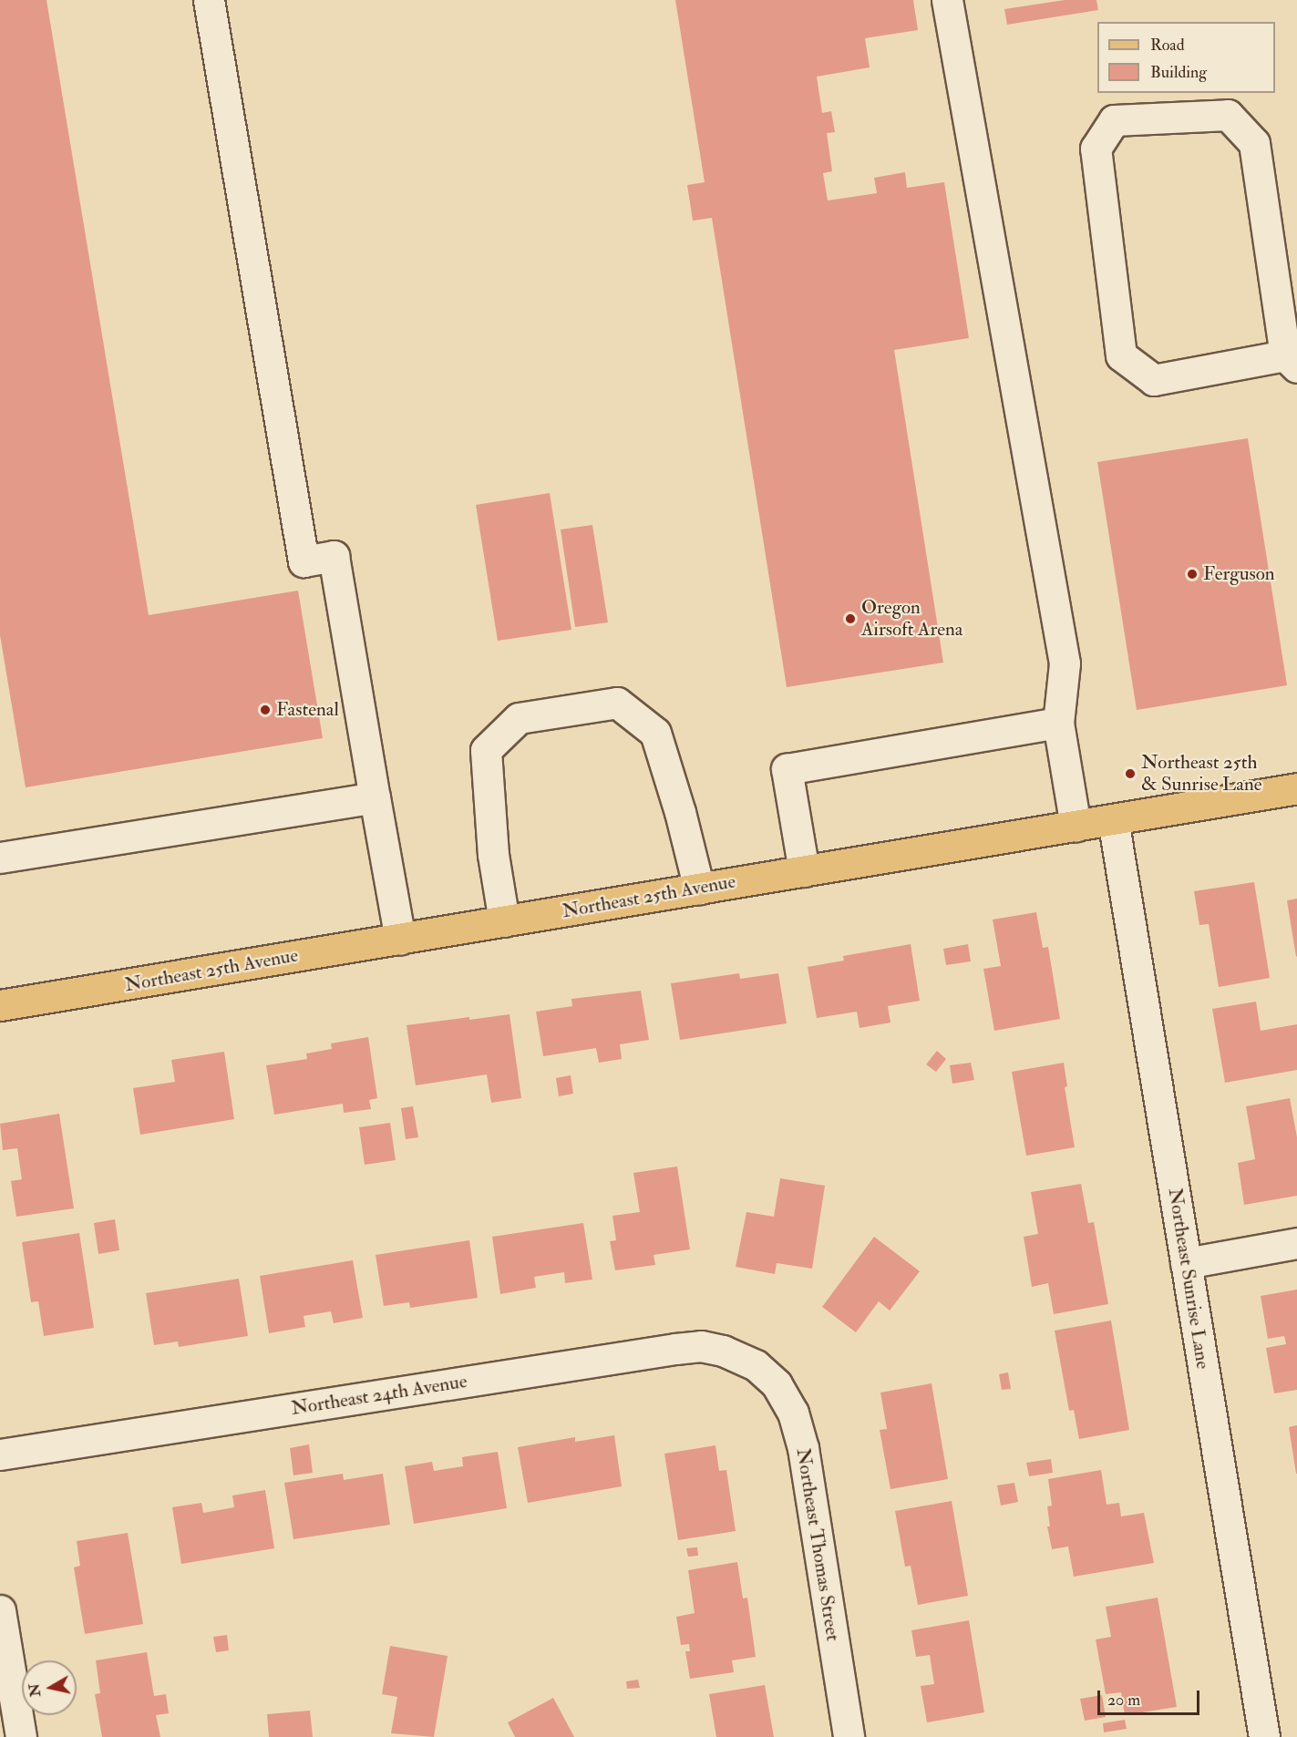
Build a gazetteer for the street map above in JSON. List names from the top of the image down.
{
  "streets": {
    "main road": ["Northeast 25th Avenue"],
    "street": ["Northeast Sunrise Lane", "Northeast 24th Avenue", "Northeast Thomas Street"]
  },
  "crossings": [
    ["Northeast 25th Avenue", "Northeast Sunrise Lane"],
    ["Northeast 24th Avenue", "Northeast Thomas Street"]
  ],
  "places": [
    "Ferguson",
    "Oregon Airsoft Arena",
    "Fastenal",
    "Northeast 25th & Sunrise Lane"
  ],
  "legend": ["Road", "Building"],
  "scale_bar": "20 m",
  "north": "left"
}
